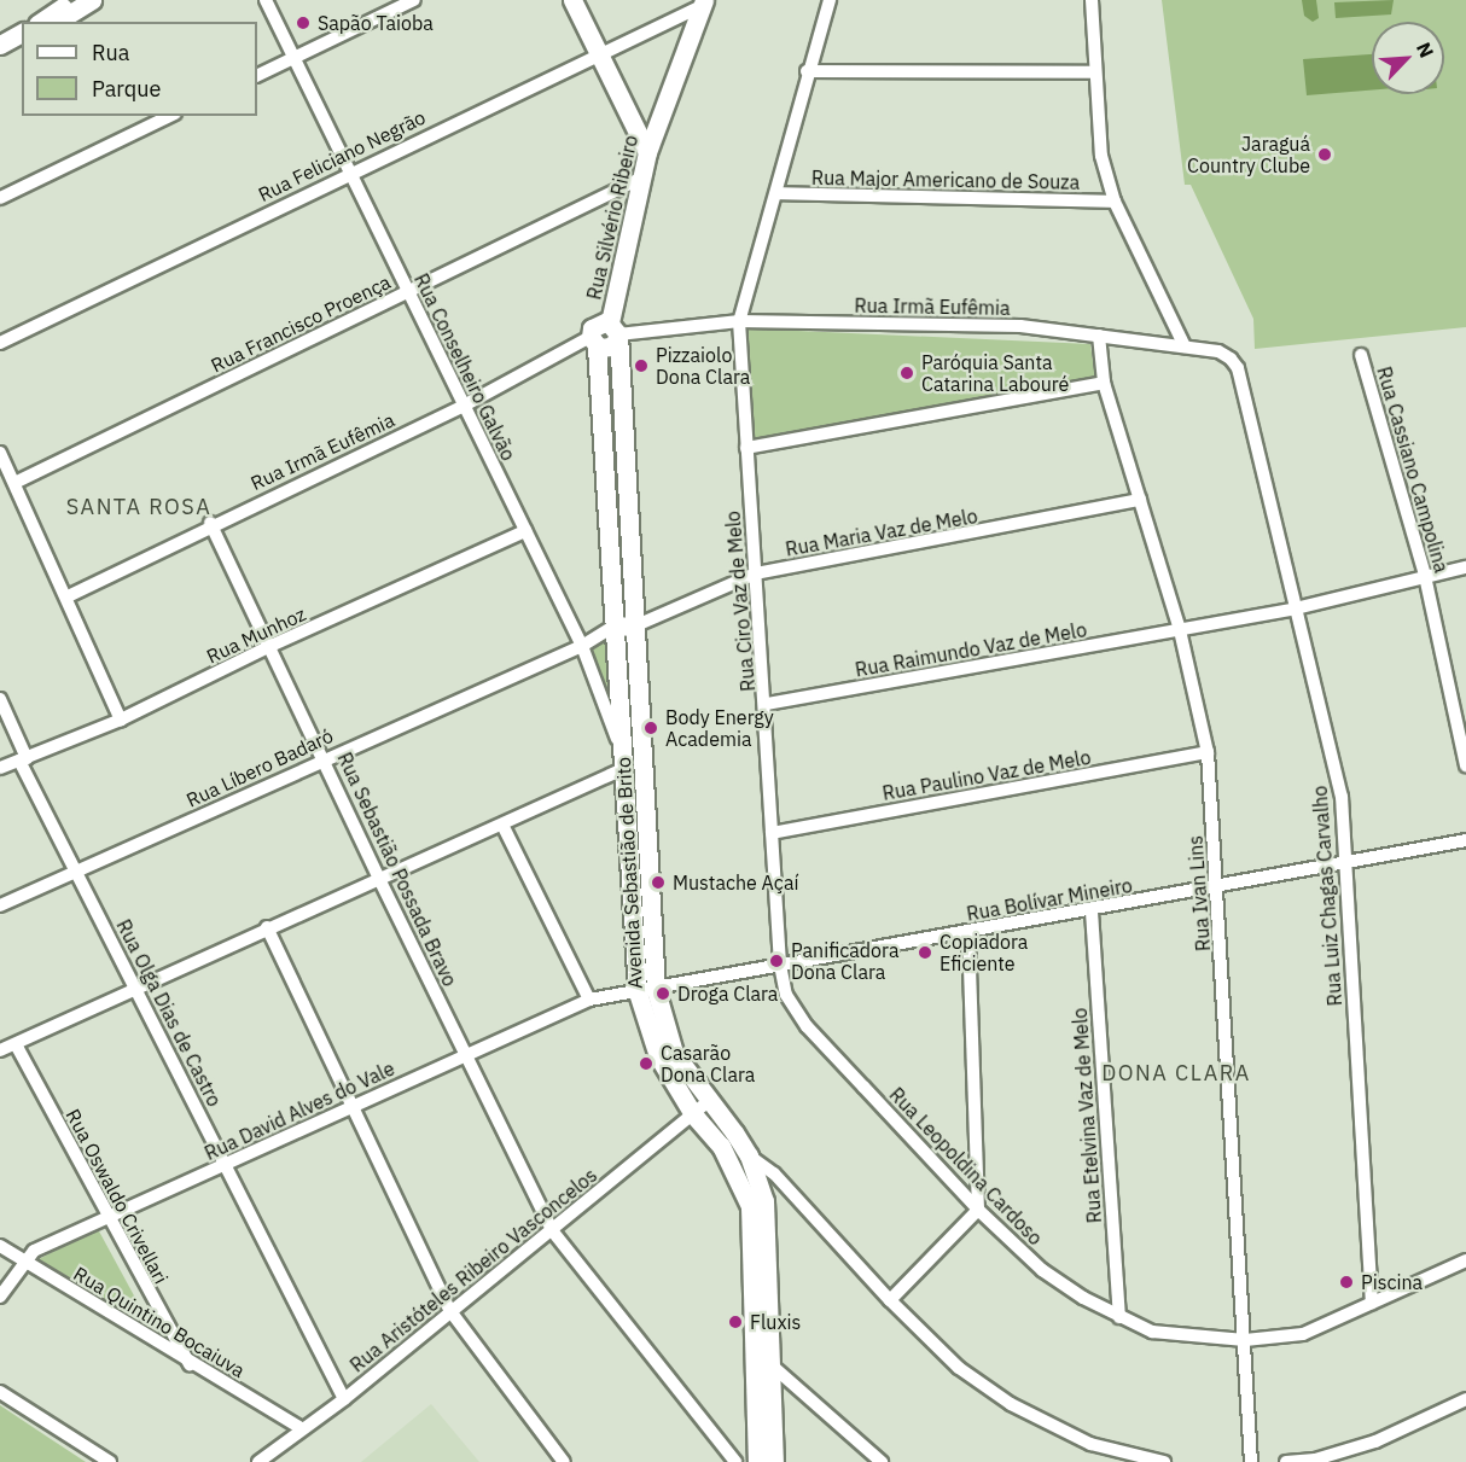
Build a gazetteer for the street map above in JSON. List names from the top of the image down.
{
  "streets": {
    "street": [
      "Rua Feliciano Negrão",
      "Rua Major Americano de Souza",
      "Rua Silvério Ribeiro",
      "Rua Irmã Eufêmia",
      "Rua Francisco Proença",
      "Rua Conselheiro Galvão",
      "Rua Cassiano Campolina",
      "Rua Maria Vaz de Melo",
      "Rua Ciro Vaz de Melo",
      "Rua Munhoz",
      "Rua Raimundo Vaz de Melo",
      "Rua Líbero Badaró",
      "Rua Paulino Vaz de Melo",
      "Rua Sebastião Possada Bravo",
      "Avenida Sebastião de Brito",
      "Rua Ivan Lins",
      "Rua Luiz Chagas Carvalho",
      "Rua Bolívar Mineiro",
      "Rua Olga Dias de Castro",
      "Rua David Alves do Vale",
      "Rua Etelvina Vaz de Melo",
      "Rua Leopoldina Cardoso",
      "Rua Oswaldo Crivellari",
      "Rua Aristóteles Ribeiro Vasconcelos",
      "Rua Quintino Bocaiuva"
    ]
  },
  "crossings": [
    ["Rua Feliciano Negrão", "Rua Silvério Ribeiro"],
    ["Rua Feliciano Negrão", "Rua Conselheiro Galvão"],
    ["Rua Major Americano de Souza", "Rua Ciro Vaz de Melo"],
    ["Rua Silvério Ribeiro", "Rua Irmã Eufêmia"],
    ["Rua Silvério Ribeiro", "Rua Francisco Proença"],
    ["Rua Silvério Ribeiro", "Avenida Sebastião de Brito"],
    ["Rua Irmã Eufêmia", "Rua Conselheiro Galvão"],
    ["Rua Irmã Eufêmia", "Rua Ciro Vaz de Melo"],
    ["Rua Irmã Eufêmia", "Rua Sebastião Possada Bravo"],
    ["Rua Irmã Eufêmia", "Avenida Sebastião de Brito"],
    ["Rua Irmã Eufêmia", "Rua Ivan Lins"],
    ["Rua Irmã Eufêmia", "Rua Luiz Chagas Carvalho"],
    ["Rua Francisco Proença", "Rua Conselheiro Galvão"],
    ["Rua Conselheiro Galvão", "Rua Munhoz"],
    ["Rua Conselheiro Galvão", "Rua Líbero Badaró"],
    ["Rua Conselheiro Galvão", "Avenida Sebastião de Brito"],
    ["Rua Cassiano Campolina", "Rua Raimundo Vaz de Melo"],
    ["Rua Maria Vaz de Melo", "Rua Ciro Vaz de Melo"],
    ["Rua Maria Vaz de Melo", "Rua Líbero Badaró"],
    ["Rua Maria Vaz de Melo", "Avenida Sebastião de Brito"],
    ["Rua Maria Vaz de Melo", "Rua Ivan Lins"],
    ["Rua Ciro Vaz de Melo", "Rua Raimundo Vaz de Melo"],
    ["Rua Ciro Vaz de Melo", "Rua Paulino Vaz de Melo"],
    ["Rua Ciro Vaz de Melo", "Rua Bolívar Mineiro"],
    ["Rua Ciro Vaz de Melo", "Rua Leopoldina Cardoso"],
    ["Rua Munhoz", "Rua Sebastião Possada Bravo"],
    ["Rua Munhoz", "Rua Olga Dias de Castro"],
    ["Rua Raimundo Vaz de Melo", "Rua Ivan Lins"],
    ["Rua Raimundo Vaz de Melo", "Rua Luiz Chagas Carvalho"],
    ["Rua Líbero Badaró", "Rua Sebastião Possada Bravo"],
    ["Rua Líbero Badaró", "Avenida Sebastião de Brito"],
    ["Rua Líbero Badaró", "Rua Olga Dias de Castro"],
    ["Rua Paulino Vaz de Melo", "Rua Ivan Lins"],
    ["Rua Sebastião Possada Bravo", "Rua David Alves do Vale"],
    ["Rua Sebastião Possada Bravo", "Rua Aristóteles Ribeiro Vasconcelos"],
    ["Avenida Sebastião de Brito", "Rua Bolívar Mineiro"],
    ["Avenida Sebastião de Brito", "Rua David Alves do Vale"],
    ["Avenida Sebastião de Brito", "Rua Aristóteles Ribeiro Vasconcelos"],
    ["Rua Ivan Lins", "Rua Bolívar Mineiro"],
    ["Rua Ivan Lins", "Rua Leopoldina Cardoso"],
    ["Rua Luiz Chagas Carvalho", "Rua Bolívar Mineiro"],
    ["Rua Luiz Chagas Carvalho", "Rua Leopoldina Cardoso"],
    ["Rua Bolívar Mineiro", "Rua David Alves do Vale"],
    ["Rua Bolívar Mineiro", "Rua Etelvina Vaz de Melo"],
    ["Rua Bolívar Mineiro", "Rua Leopoldina Cardoso"],
    ["Rua Olga Dias de Castro", "Rua David Alves do Vale"],
    ["Rua Olga Dias de Castro", "Rua Aristóteles Ribeiro Vasconcelos"],
    ["Rua David Alves do Vale", "Rua Oswaldo Crivellari"],
    ["Rua David Alves do Vale", "Rua Quintino Bocaiuva"],
    ["Rua Etelvina Vaz de Melo", "Rua Leopoldina Cardoso"],
    ["Rua Oswaldo Crivellari", "Rua Quintino Bocaiuva"],
    ["Rua Aristóteles Ribeiro Vasconcelos", "Rua Quintino Bocaiuva"]
  ],
  "districts": ["SANTA ROSA", "DONA CLARA"],
  "places": [
    "Sapão Taioba",
    "Jaraguá Country Clube",
    "Pizzaiolo Dona Clara",
    "Paróquia Santa Catarina Labouré",
    "Body Energy Academia",
    "Mustache Açaí",
    "Copiadora Eficiente",
    "Panificadora Dona Clara",
    "Droga Clara",
    "Casarão Dona Clara",
    "Piscina",
    "Fluxis"
  ],
  "legend": ["Rua", "Parque"],
  "north": "top right"
}
